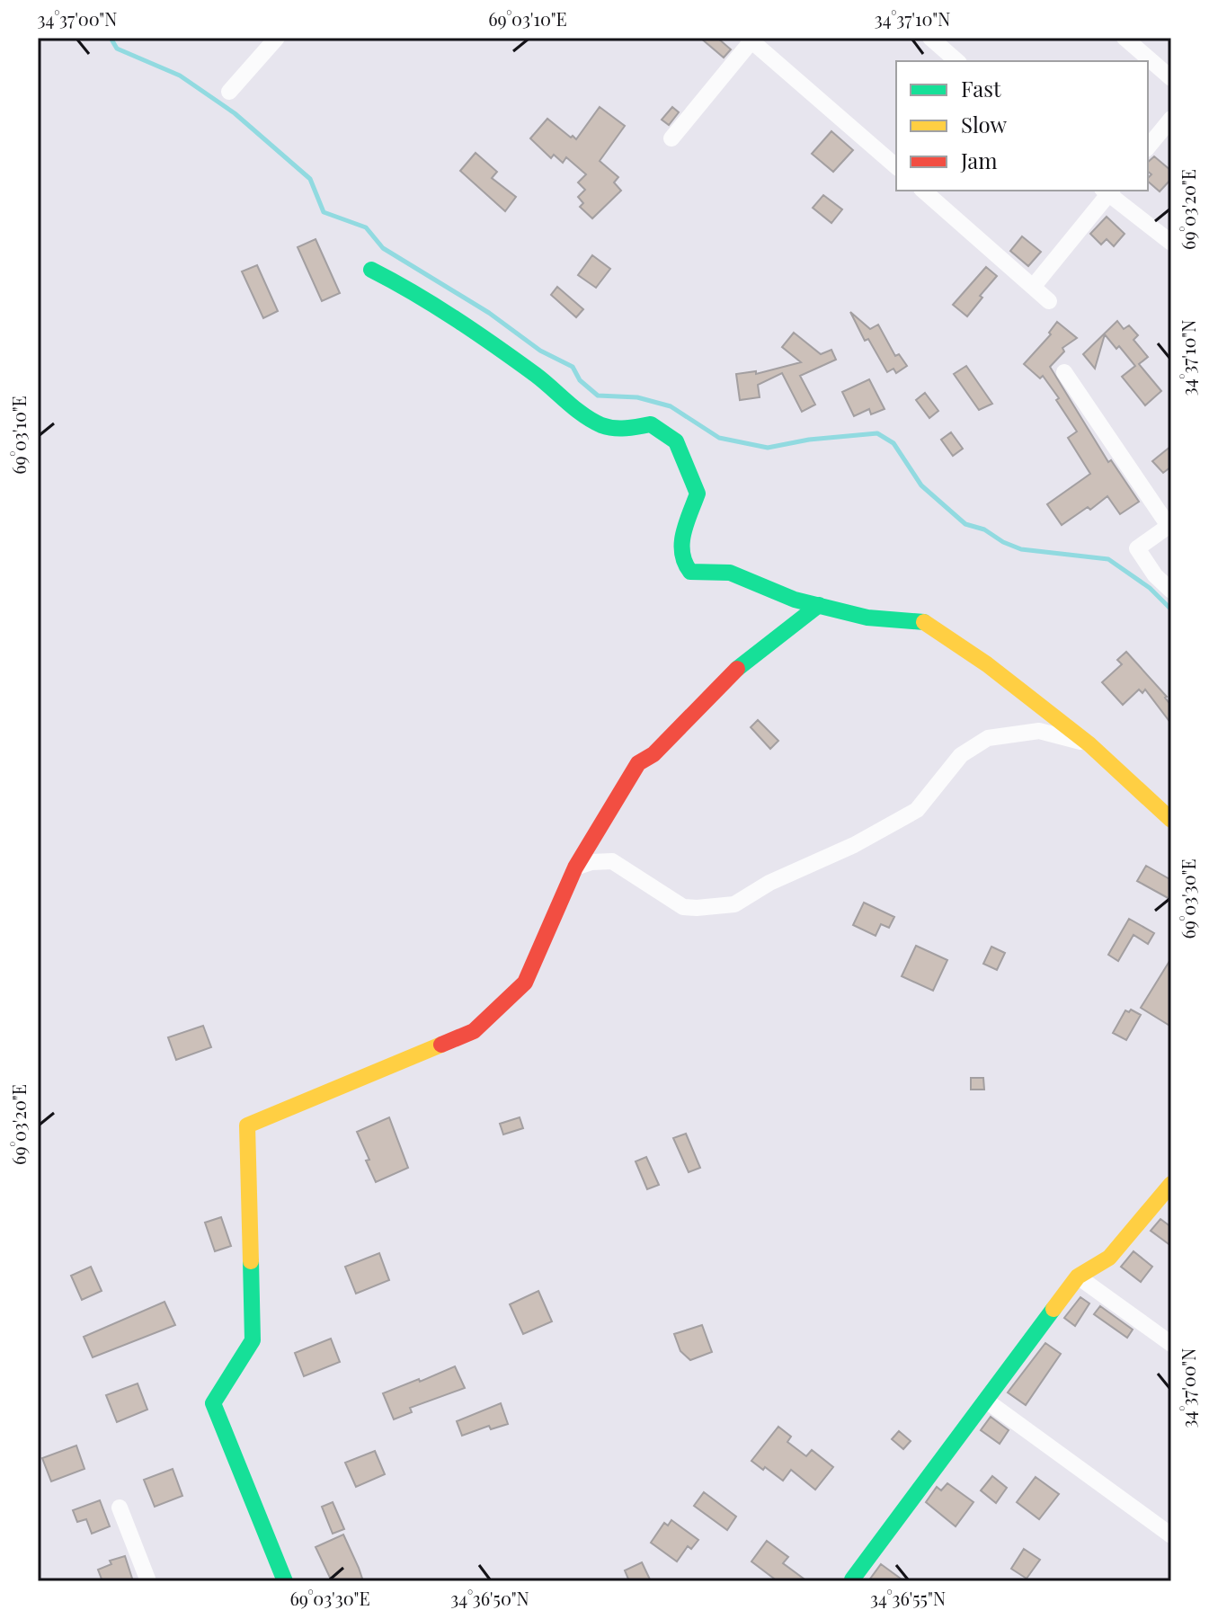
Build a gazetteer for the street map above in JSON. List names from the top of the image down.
{
  "legend": ["Fast", "Slow", "Jam"],
  "coordinates": [
    "34°37'00\"N",
    "69°03'10\"E",
    "34°37'10\"N",
    "69°03'20\"E",
    "69°03'30\"E",
    "34°36'50\"N",
    "34°36'55\"N"
  ]
}
